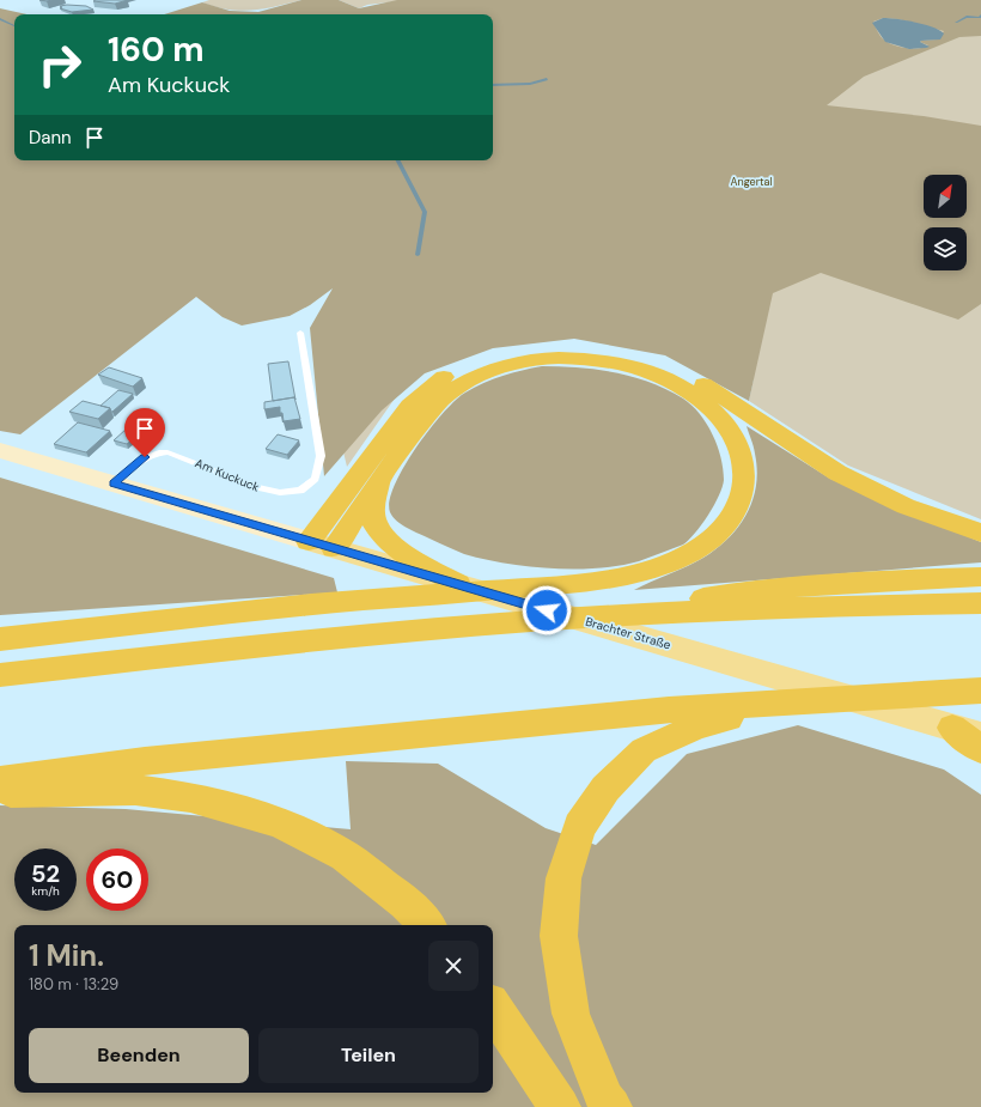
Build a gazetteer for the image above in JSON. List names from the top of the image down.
{
  "streets": {
    "main road": ["Brachter Straße"],
    "lane": ["Am Kuckuck"]
  },
  "crossings": [
    ["Am Kuckuck", "Brachter Straße"]
  ],
  "parks": ["Angertal"],
  "north": "top right",
  "page": {
    "turn": ["160 m", "Am Kuckuck"],
    "then": "Dann",
    "speed": "52 km/h",
    "limit": "60",
    "heading": ["1 Min.", "180 m · 13:29"],
    "buttons": ["Beenden", "Teilen"]
  }
}
